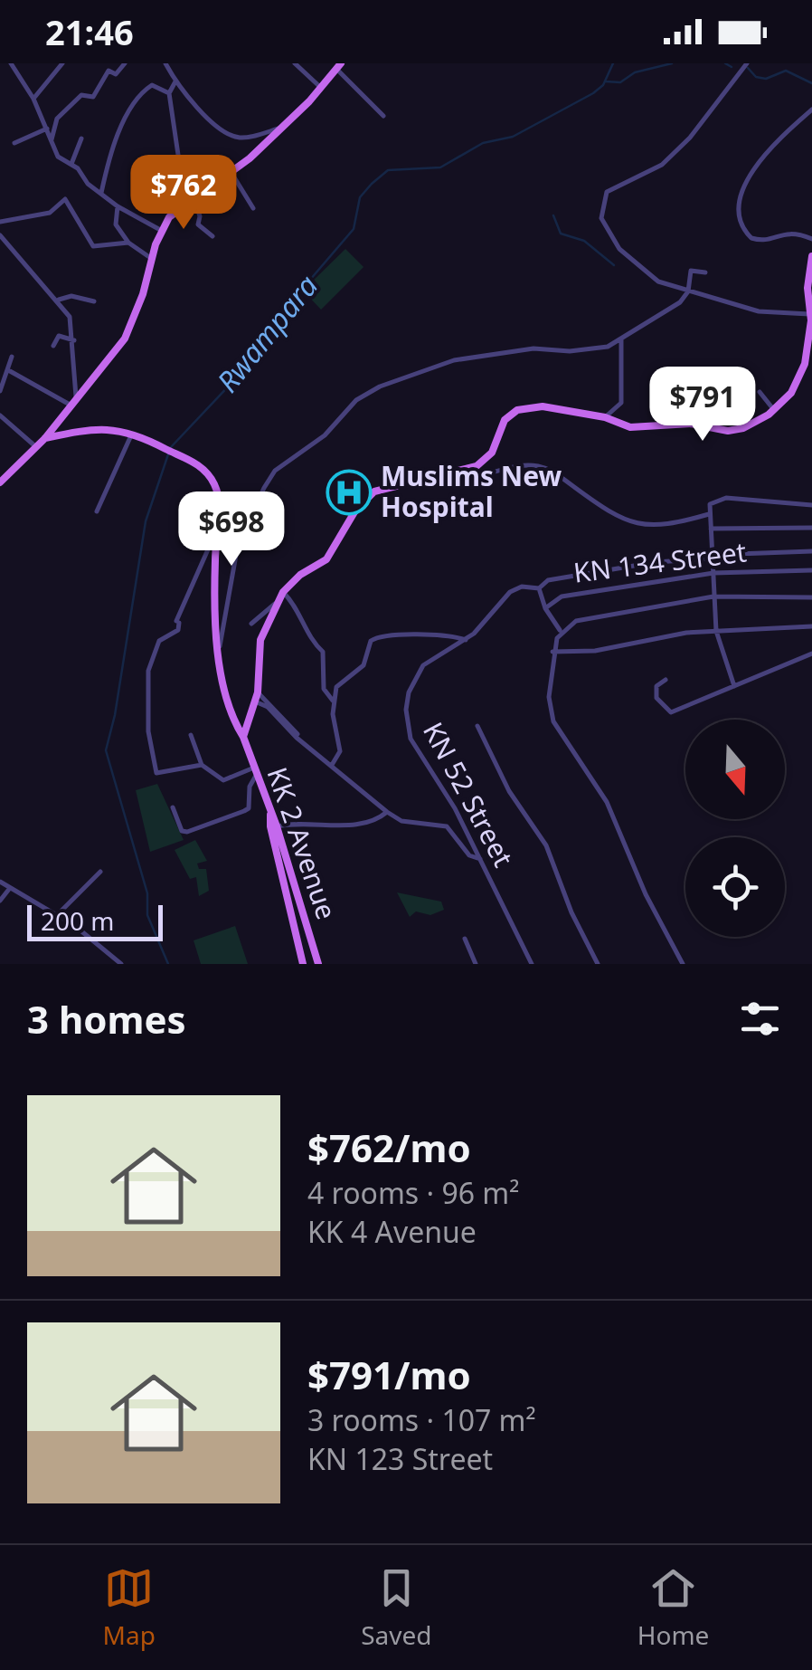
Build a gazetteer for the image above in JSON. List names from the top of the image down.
{
  "streets": {
    "main road": ["KK 2 Avenue"],
    "street": ["KN 134 Street", "KN 52 Street"]
  },
  "water": ["Rwampara"],
  "places": {
    "hospital": ["Muslims New Hospital"]
  },
  "scale_bar": "200 m",
  "north": "bottom",
  "page": {
    "status": "21:46",
    "price": ["$762", "$791", "$698"],
    "scale": "200 m",
    "heading": "3 homes",
    "list": [
      {
        "name": "$762/mo",
        "note": "4 rooms · 96 m² · KK 4 Avenue"
      },
      {
        "name": "$791/mo",
        "note": "3 rooms · 107 m² · KN 123 Street"
      }
    ],
    "tabs": ["Map", "Saved", "Home"]
  }
}
